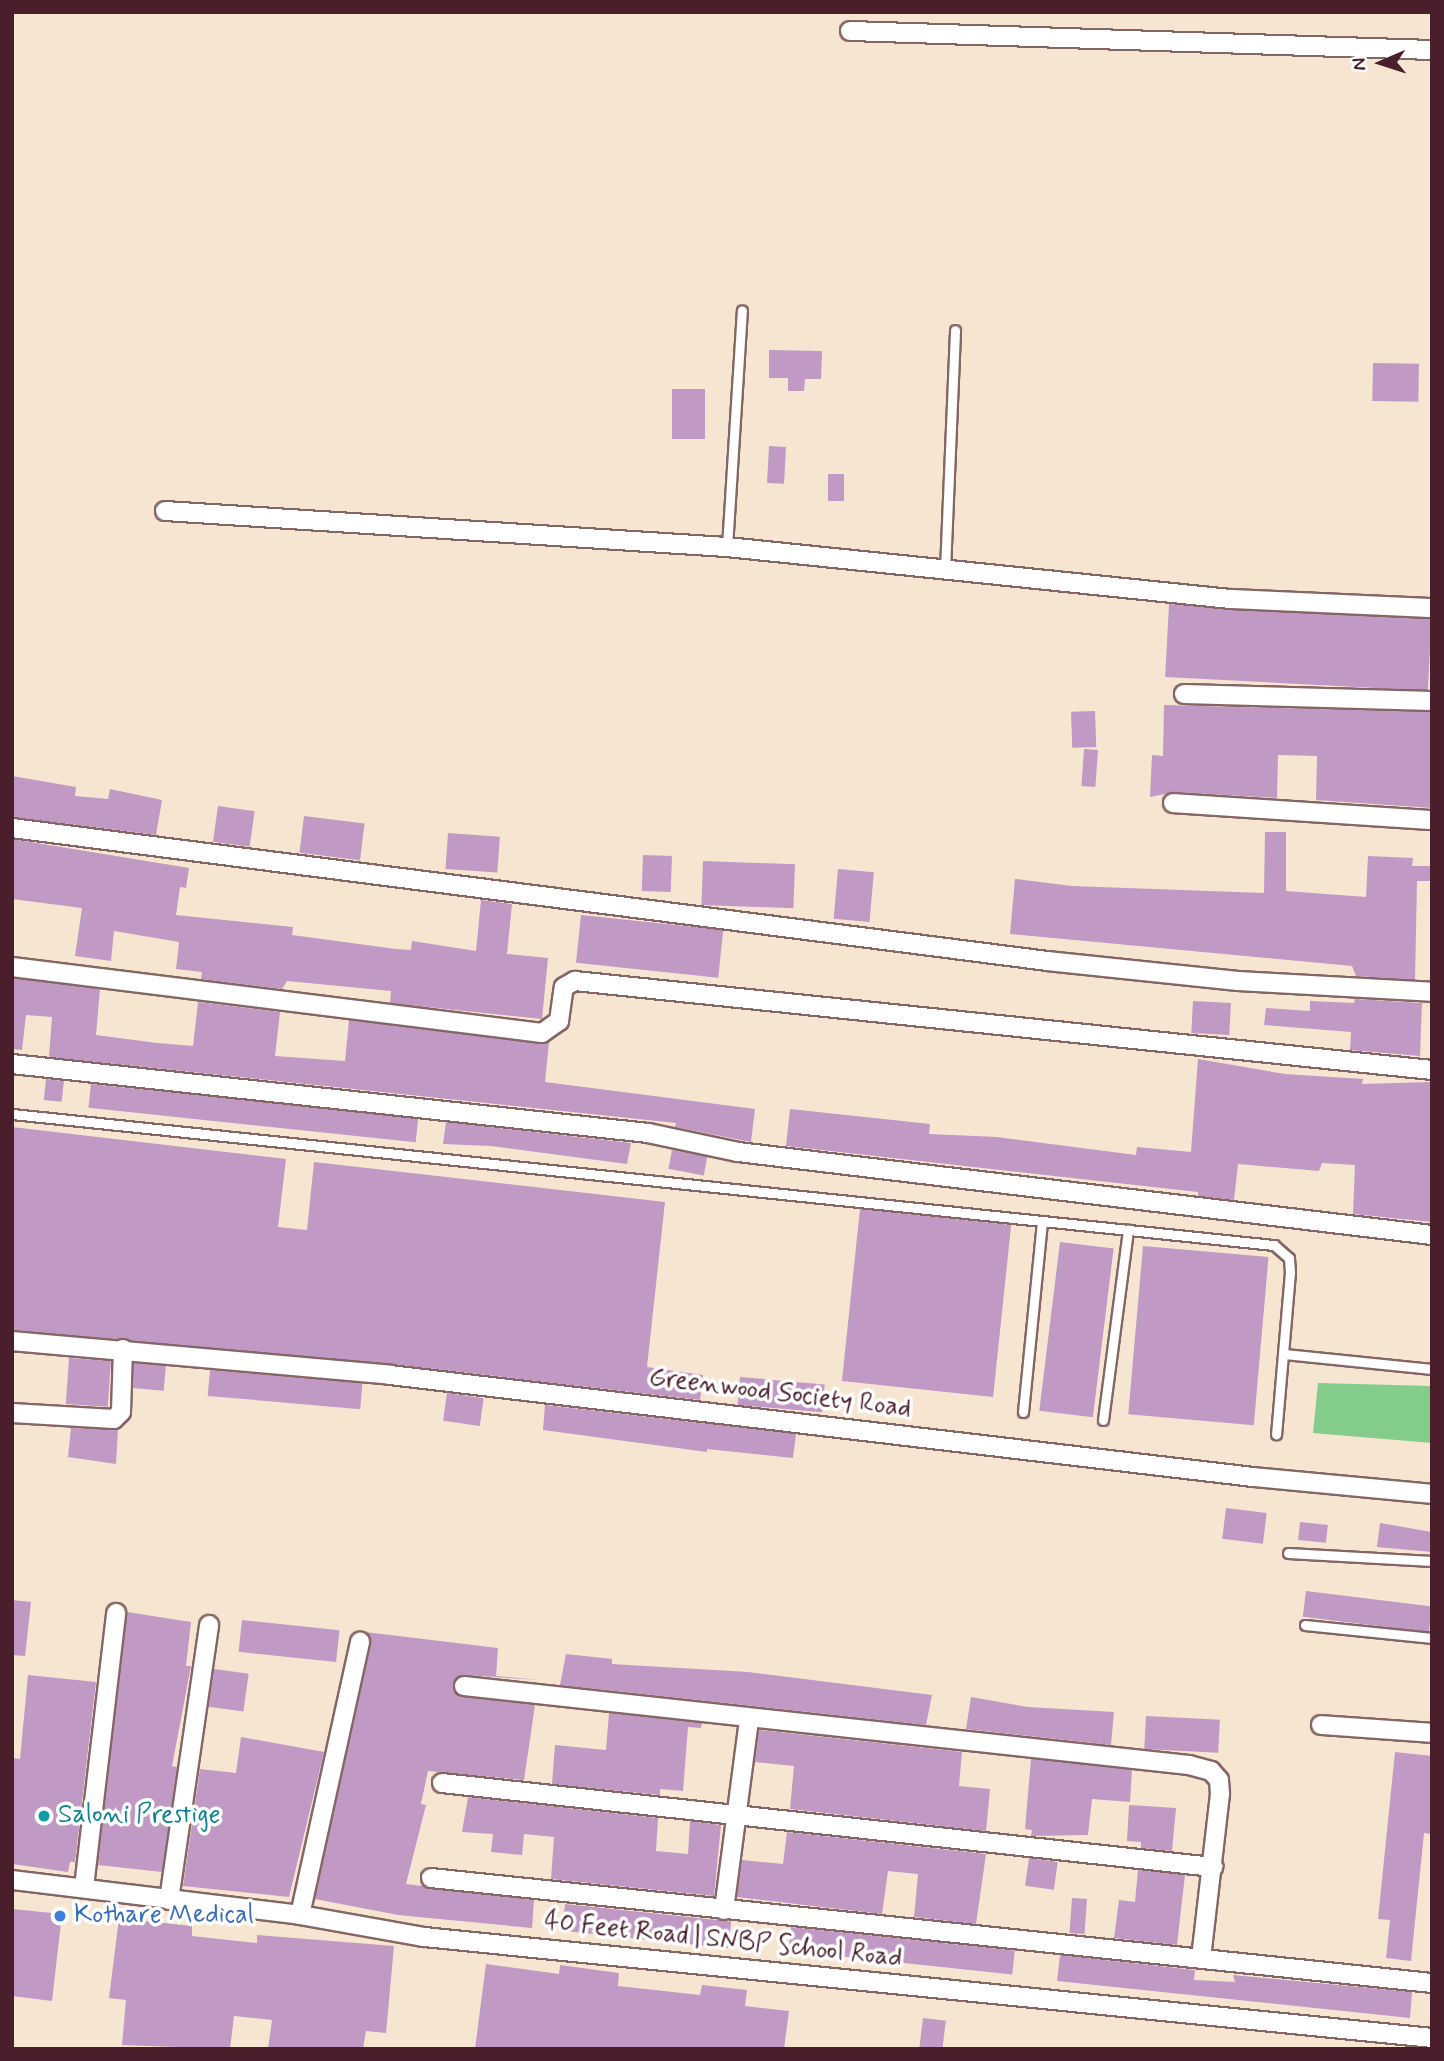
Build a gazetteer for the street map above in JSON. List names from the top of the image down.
{
  "streets": {
    "street": ["Greenwood Society Road", "40 Feet Road | SNBP School Road"]
  },
  "places": ["Saloni Prestige", "Kothare Medical"],
  "north": "left"
}
